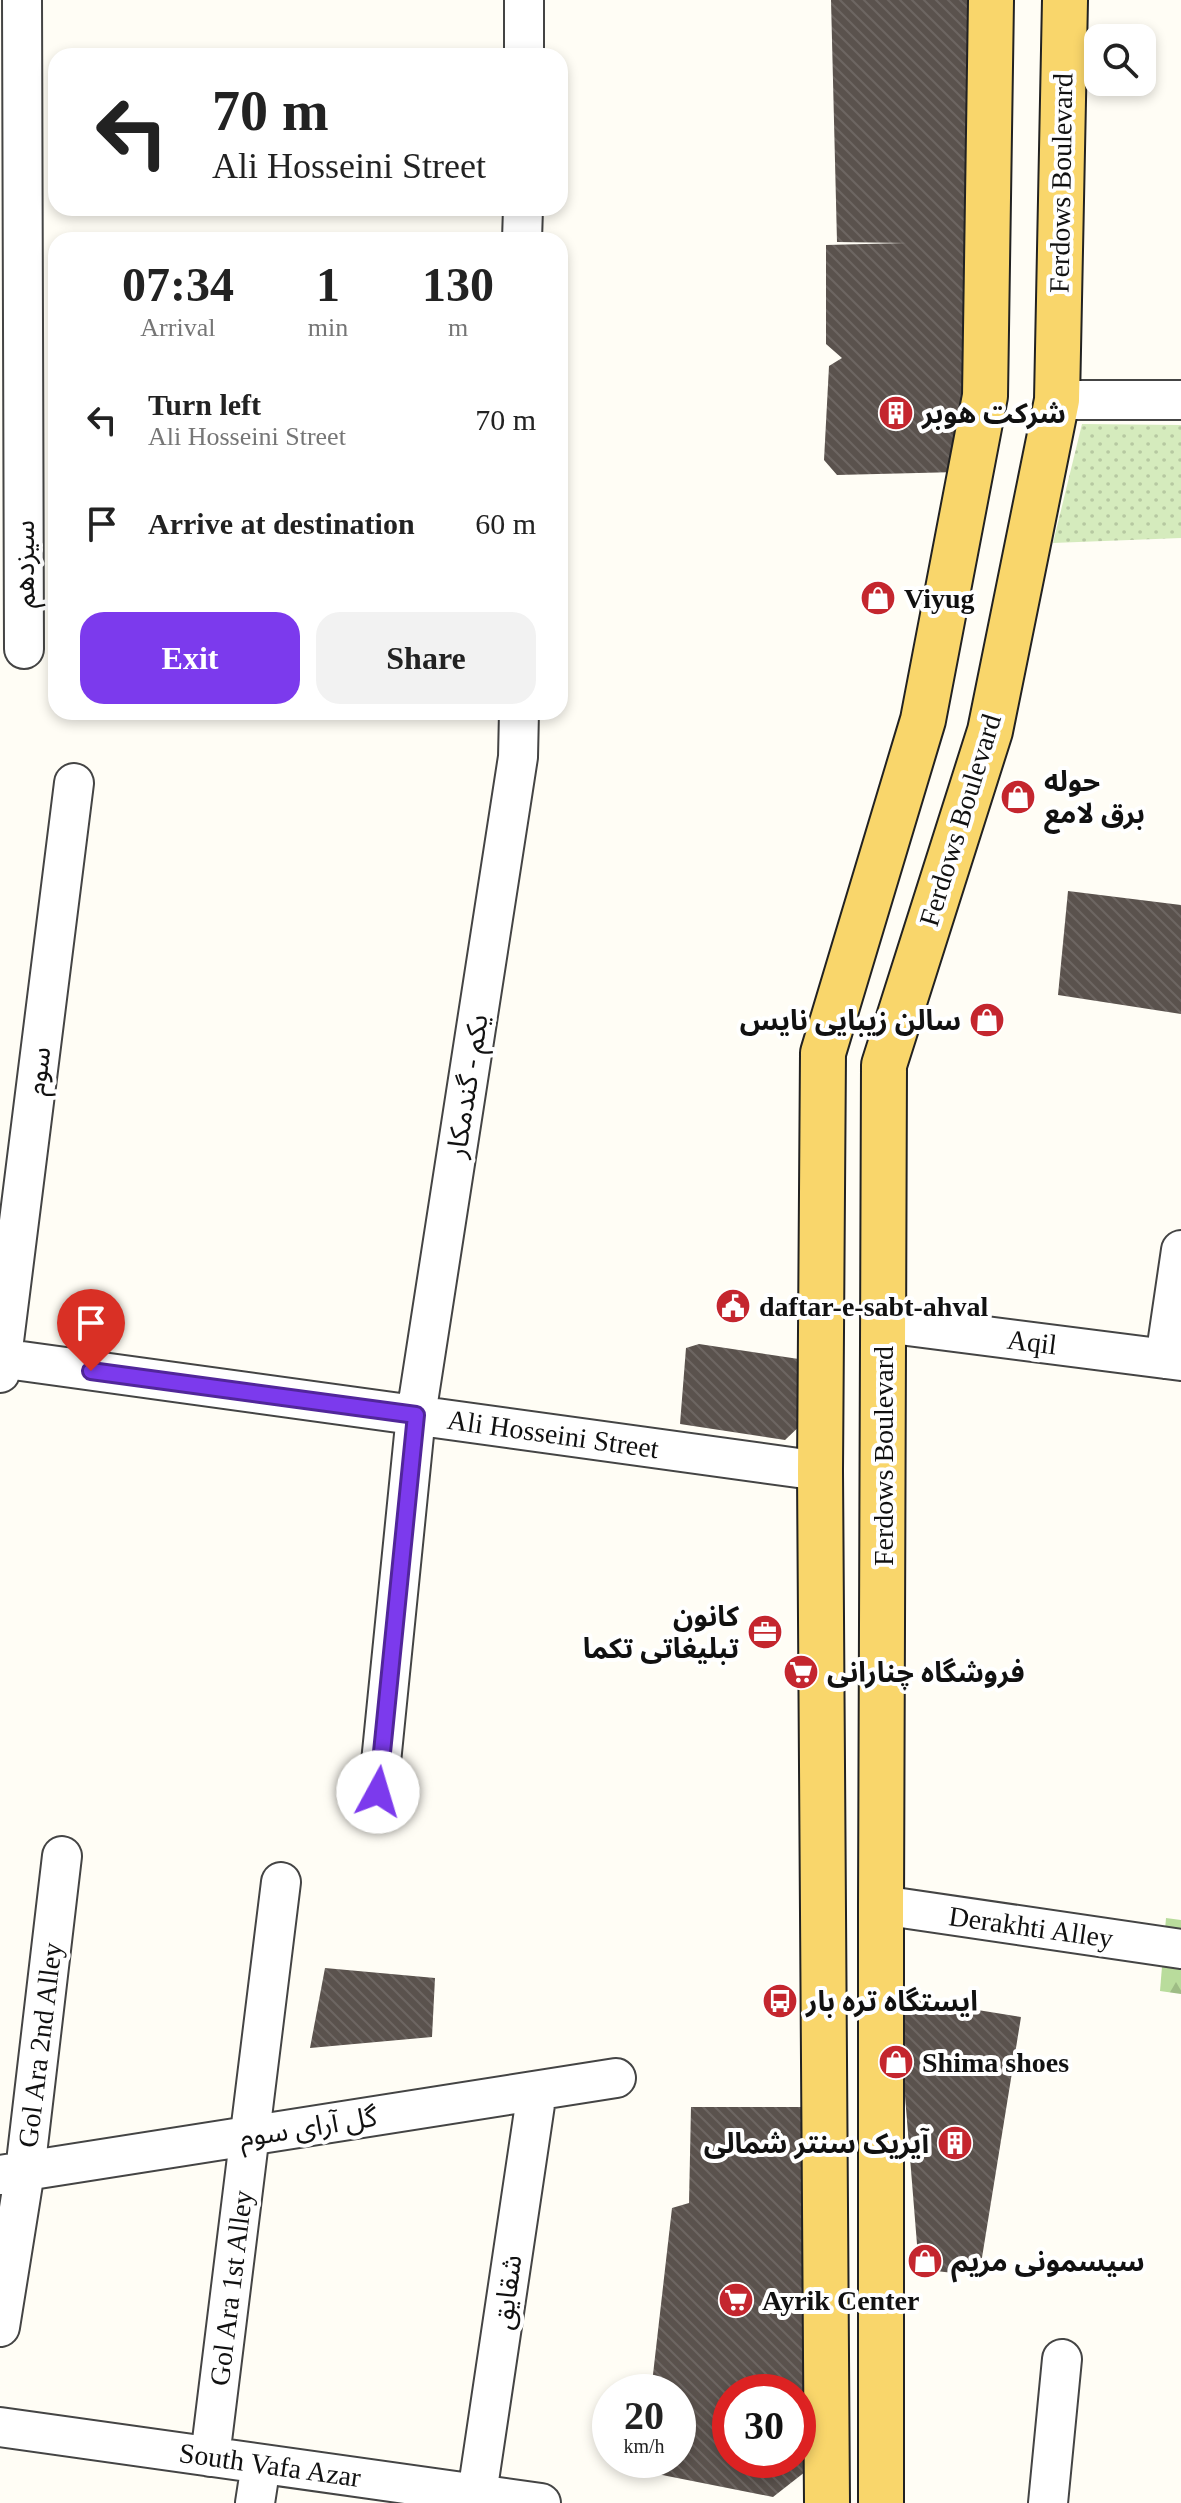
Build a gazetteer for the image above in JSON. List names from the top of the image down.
{
  "streets": {
    "main road": ["Ferdows Boulevard"],
    "street": [
      "سیزدهم",
      "سوم",
      "یکم - گندمکار",
      "Aqil",
      "Ali Hosseini Street",
      "Derakhti Alley",
      "Gol Ara 2nd Alley",
      "گل آرای سوم",
      "Gol Ara 1st Alley",
      "شقایق",
      "South Vafa Azar"
    ]
  },
  "crossings": [
    ["Ferdows Boulevard", "Aqil"],
    ["Ferdows Boulevard", "Derakhti Alley"],
    ["سوم", "Ali Hosseini Street"],
    ["یکم - گندمکار", "Ali Hosseini Street"],
    ["Gol Ara 2nd Alley", "گل آرای سوم"],
    ["گل آرای سوم", "Gol Ara 1st Alley"],
    ["گل آرای سوم", "شقایق"],
    ["Gol Ara 1st Alley", "South Vafa Azar"],
    ["شقایق", "South Vafa Azar"]
  ],
  "places": {
    "building": ["شرکت هوبر", "آیریک سنتر شمالی"],
    "shop": [
      "Viyug",
      "حوله برق لامع",
      "سالن زیبایی نایس",
      "Shima shoes",
      "سیسمونی مریم"
    ],
    "public building": ["daftar-e-sabt-ahval"],
    "office": ["کانون تبلیغاتی تکما"],
    "supermarket": ["فروشگاه چنارانی", "Ayrik Center"],
    "bus stop": ["ایستگاه تره بار"]
  },
  "page": {
    "turn": ["70 m", "Ali Hosseini Street"],
    "eta": [
      "07:34",
      "Arrival",
      "1",
      "min",
      "130",
      "m"
    ],
    "list": [
      {
        "name": "Turn left",
        "note": "Ali Hosseini Street",
        "value": "70 m"
      },
      {
        "name": "Arrive at destination",
        "value": "60 m"
      }
    ],
    "buttons": ["Exit", "Share"],
    "speed": "20 km/h",
    "limit": "30"
  }
}
